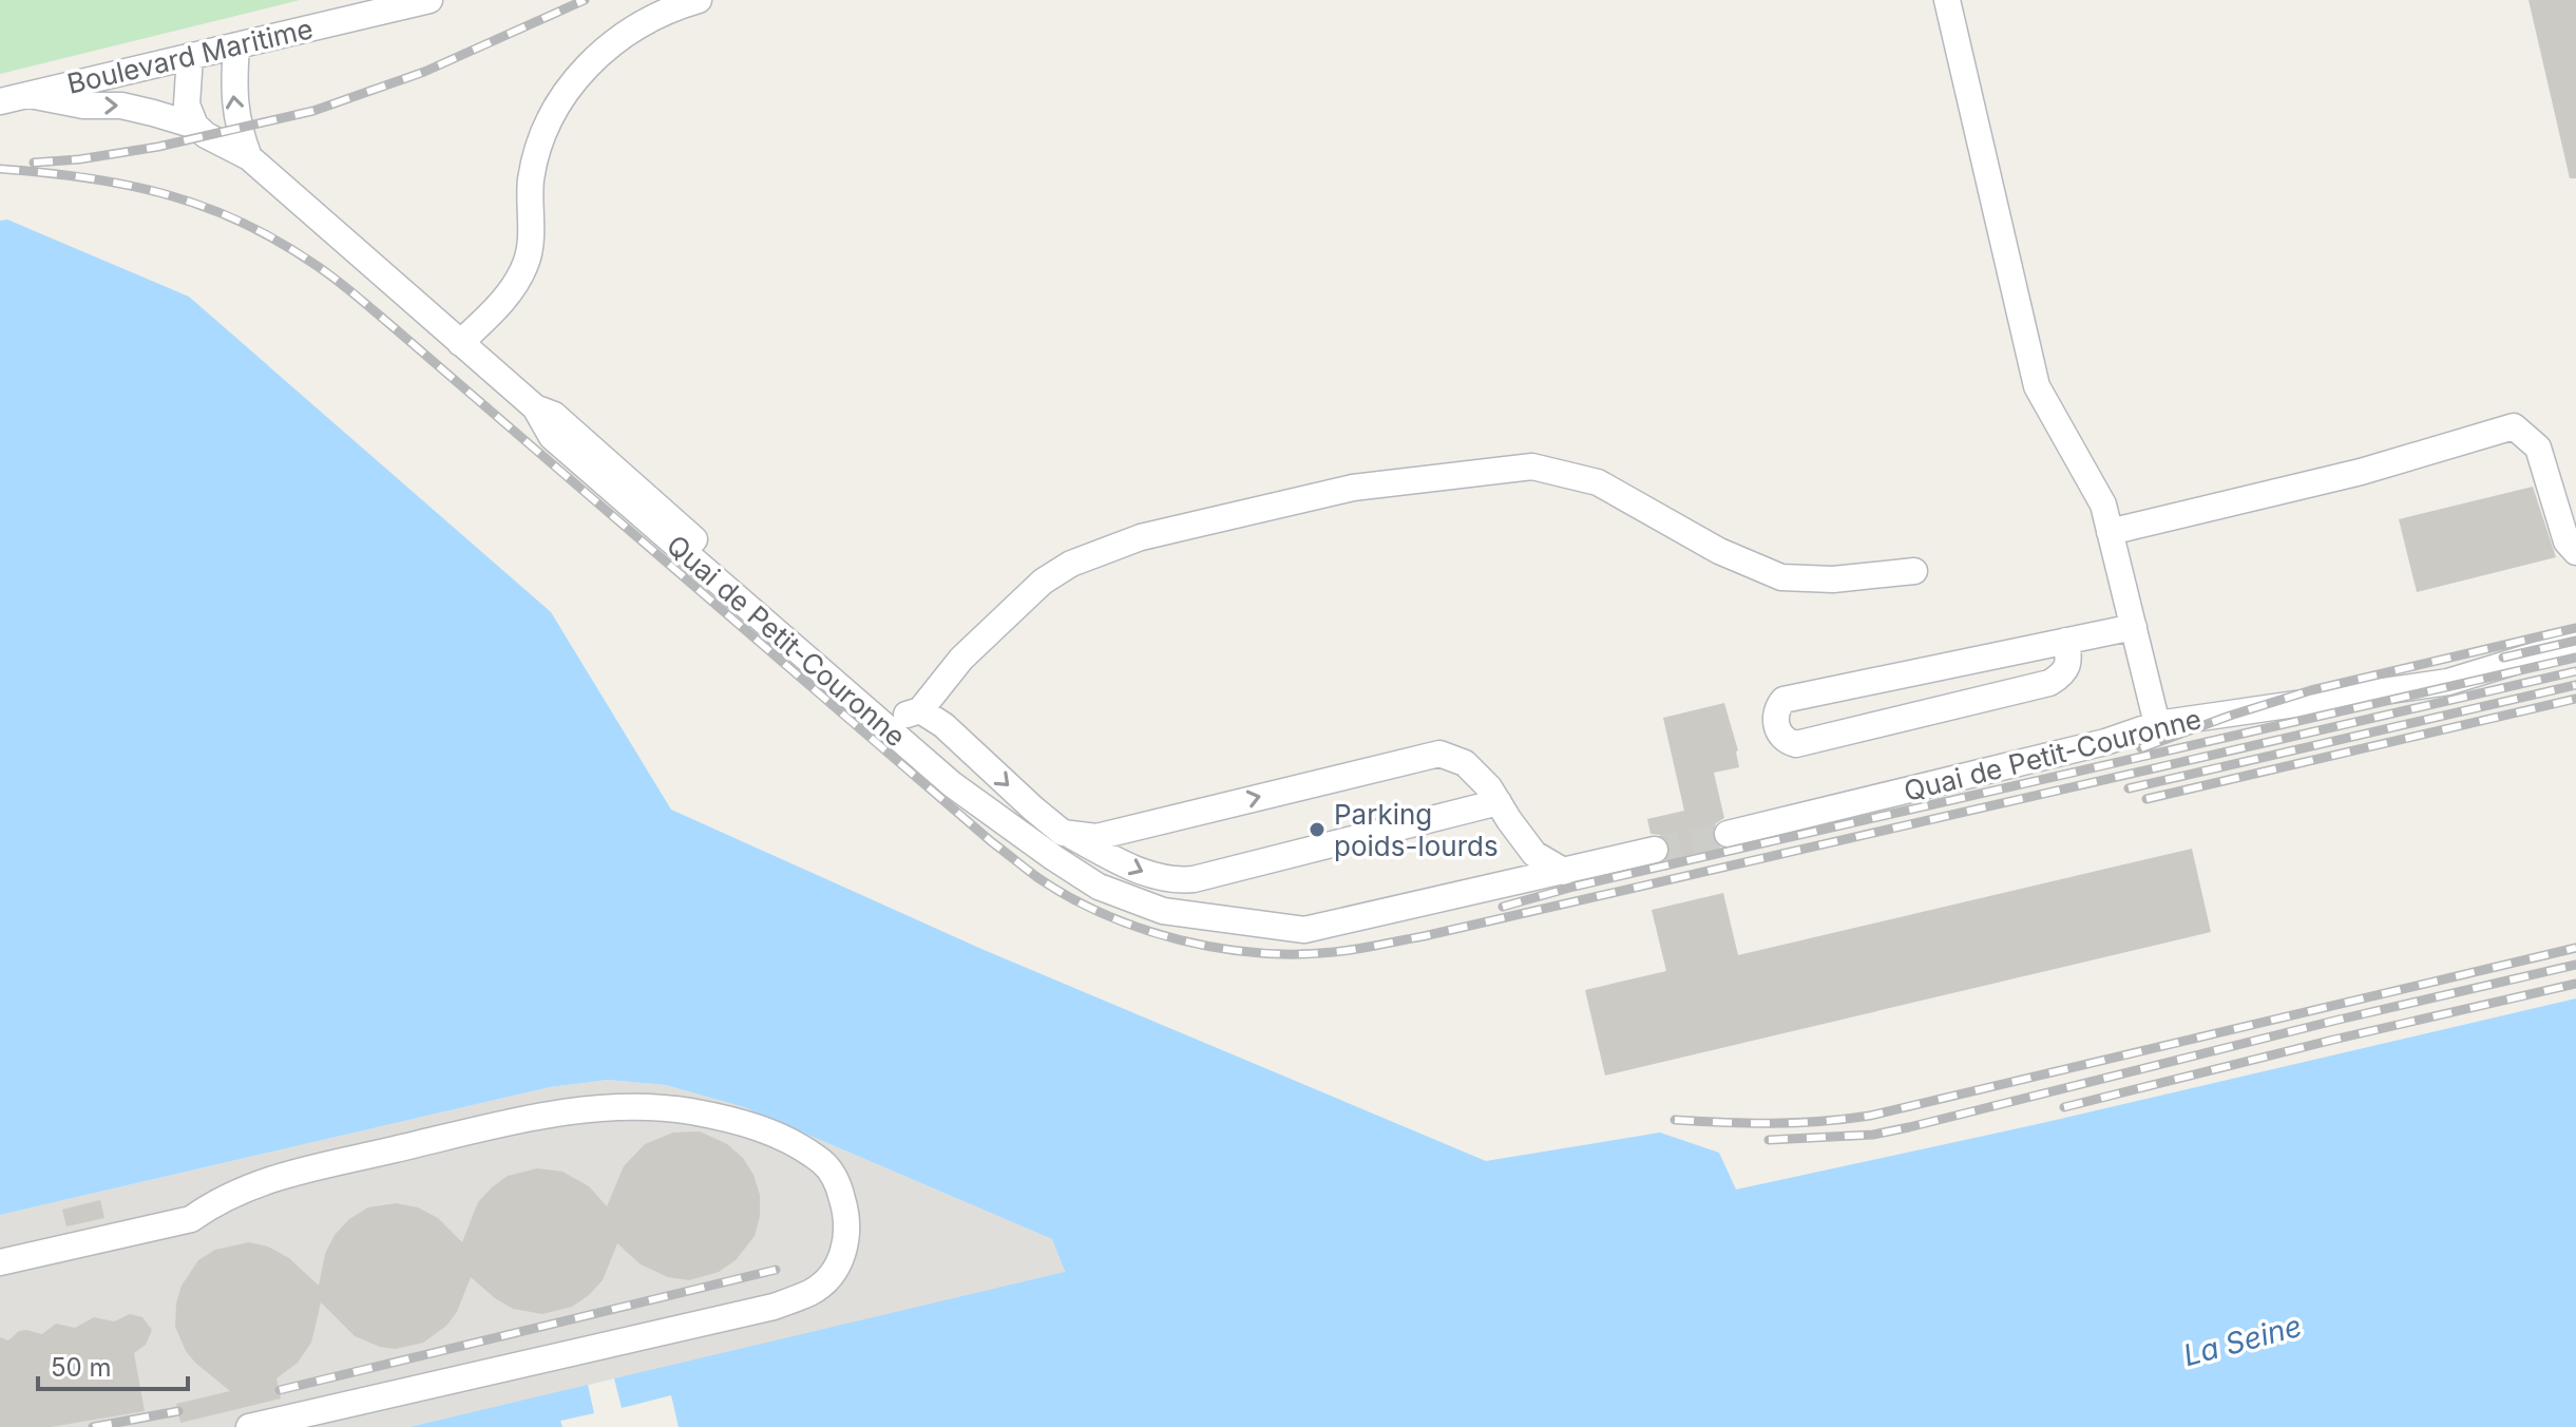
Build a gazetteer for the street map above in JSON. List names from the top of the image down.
{
  "streets": {
    "street": ["Boulevard Maritime", "Quai de Petit-Couronne"]
  },
  "crossings": [
    ["Boulevard Maritime", "Quai de Petit-Couronne"]
  ],
  "water": ["La Seine"],
  "places": ["Parking poids-lourds"],
  "scale_bar": "50 m"
}
